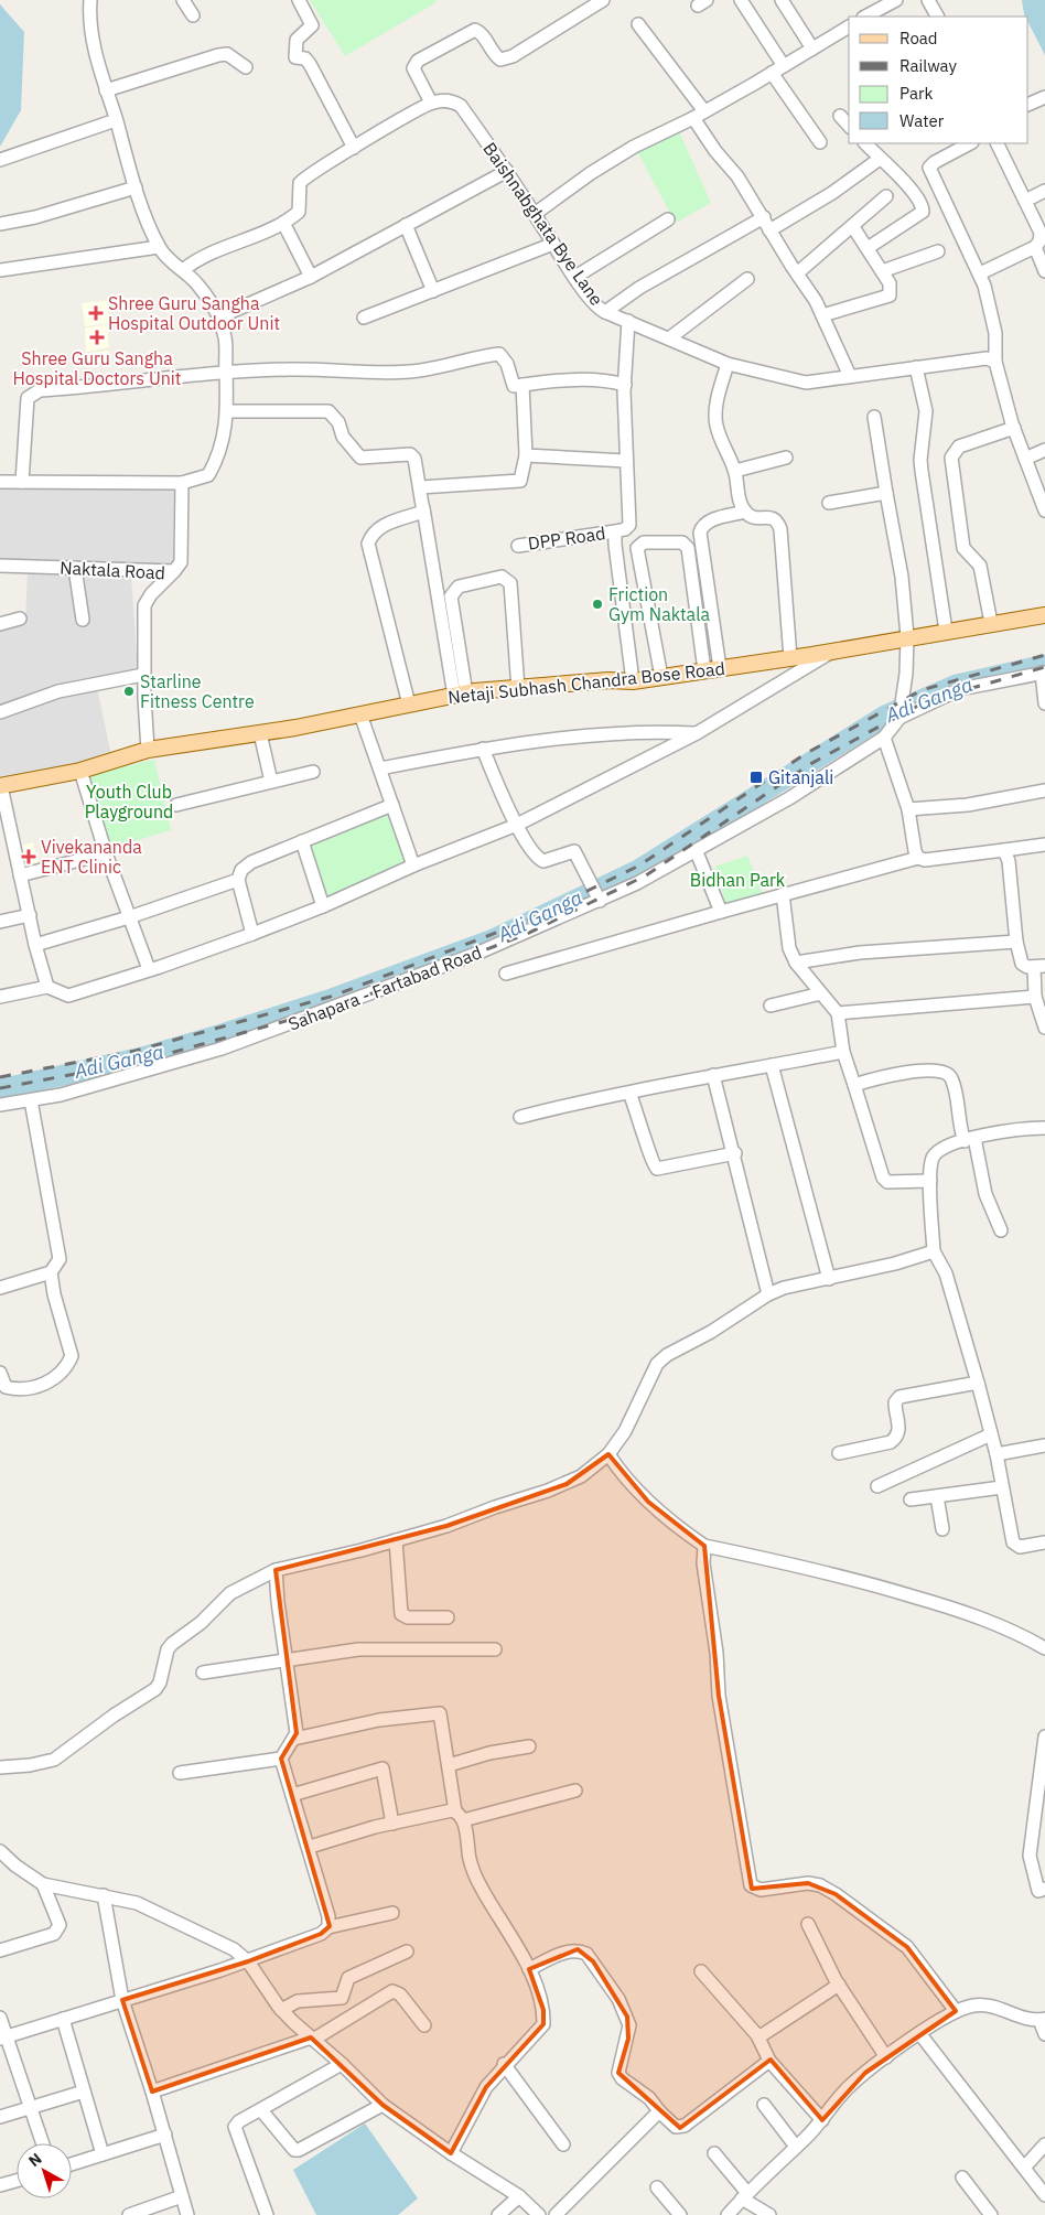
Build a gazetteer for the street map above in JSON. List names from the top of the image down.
{
  "streets": {
    "main road": ["Netaji Subhash Chandra Bose Road"],
    "street": [
      "Baishnabghata Bye Lane",
      "DPP Road",
      "Naktala Road",
      "Sahapara - Fartabad Road"
    ]
  },
  "crossings": [
    ["Naktala Road", "Netaji Subhash Chandra Bose Road"]
  ],
  "water": ["Adi Ganga"],
  "parks": ["Youth Club Playground", "Bidhan Park"],
  "places": {
    "health": ["Shree Guru Sangha Hospital Outdoor Unit", "Shree Guru Sangha Hospital Doctors Unit", "Vivekananda ENT Clinic"],
    "other": ["Friction Gym Naktala", "Starline Fitness Centre"],
    "transit": ["Gitanjali"]
  },
  "legend": [
    "Road",
    "Railway",
    "Park",
    "Water"
  ],
  "north": "top left"
}
